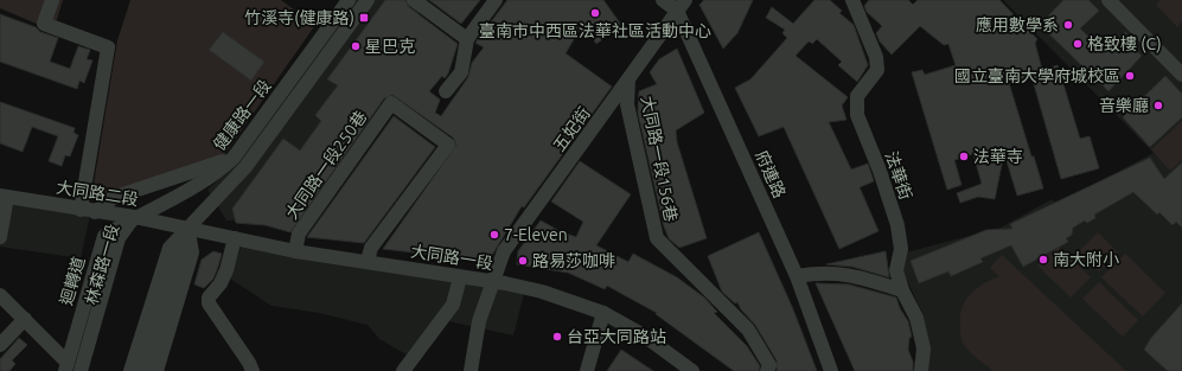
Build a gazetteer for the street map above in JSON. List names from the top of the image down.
{
  "streets": {
    "street": [
      "健康路一段",
      "五妃街",
      "大同路一段156巷",
      "大同路一段250巷",
      "府連路",
      "法華街",
      "大同路二段",
      "大同路一段",
      "林森路一段",
      "迴轉道"
    ]
  },
  "crossings": [
    ["健康路一段", "大同路二段"],
    ["健康路一段", "大同路一段"],
    ["健康路一段", "林森路一段"],
    ["健康路一段", "迴轉道"],
    ["五妃街", "大同路一段156巷"],
    ["五妃街", "府連路"],
    ["五妃街", "大同路一段"],
    ["大同路一段250巷", "大同路一段"],
    ["大同路二段", "大同路一段"],
    ["大同路二段", "林森路一段"],
    ["大同路二段", "迴轉道"],
    ["林森路一段", "迴轉道"]
  ],
  "places": {
    "other": [
      "臺南市中西區法華社區活動中心",
      "應用數學系",
      "格致樓 (C)",
      "星巴克",
      "國立臺南大學府城校區",
      "音樂廳",
      "法華寺",
      "7-Eleven",
      "南大附小",
      "路易莎咖啡",
      "台亞大同路站"
    ],
    "transit": ["竹溪寺(健康路)"]
  }
}
